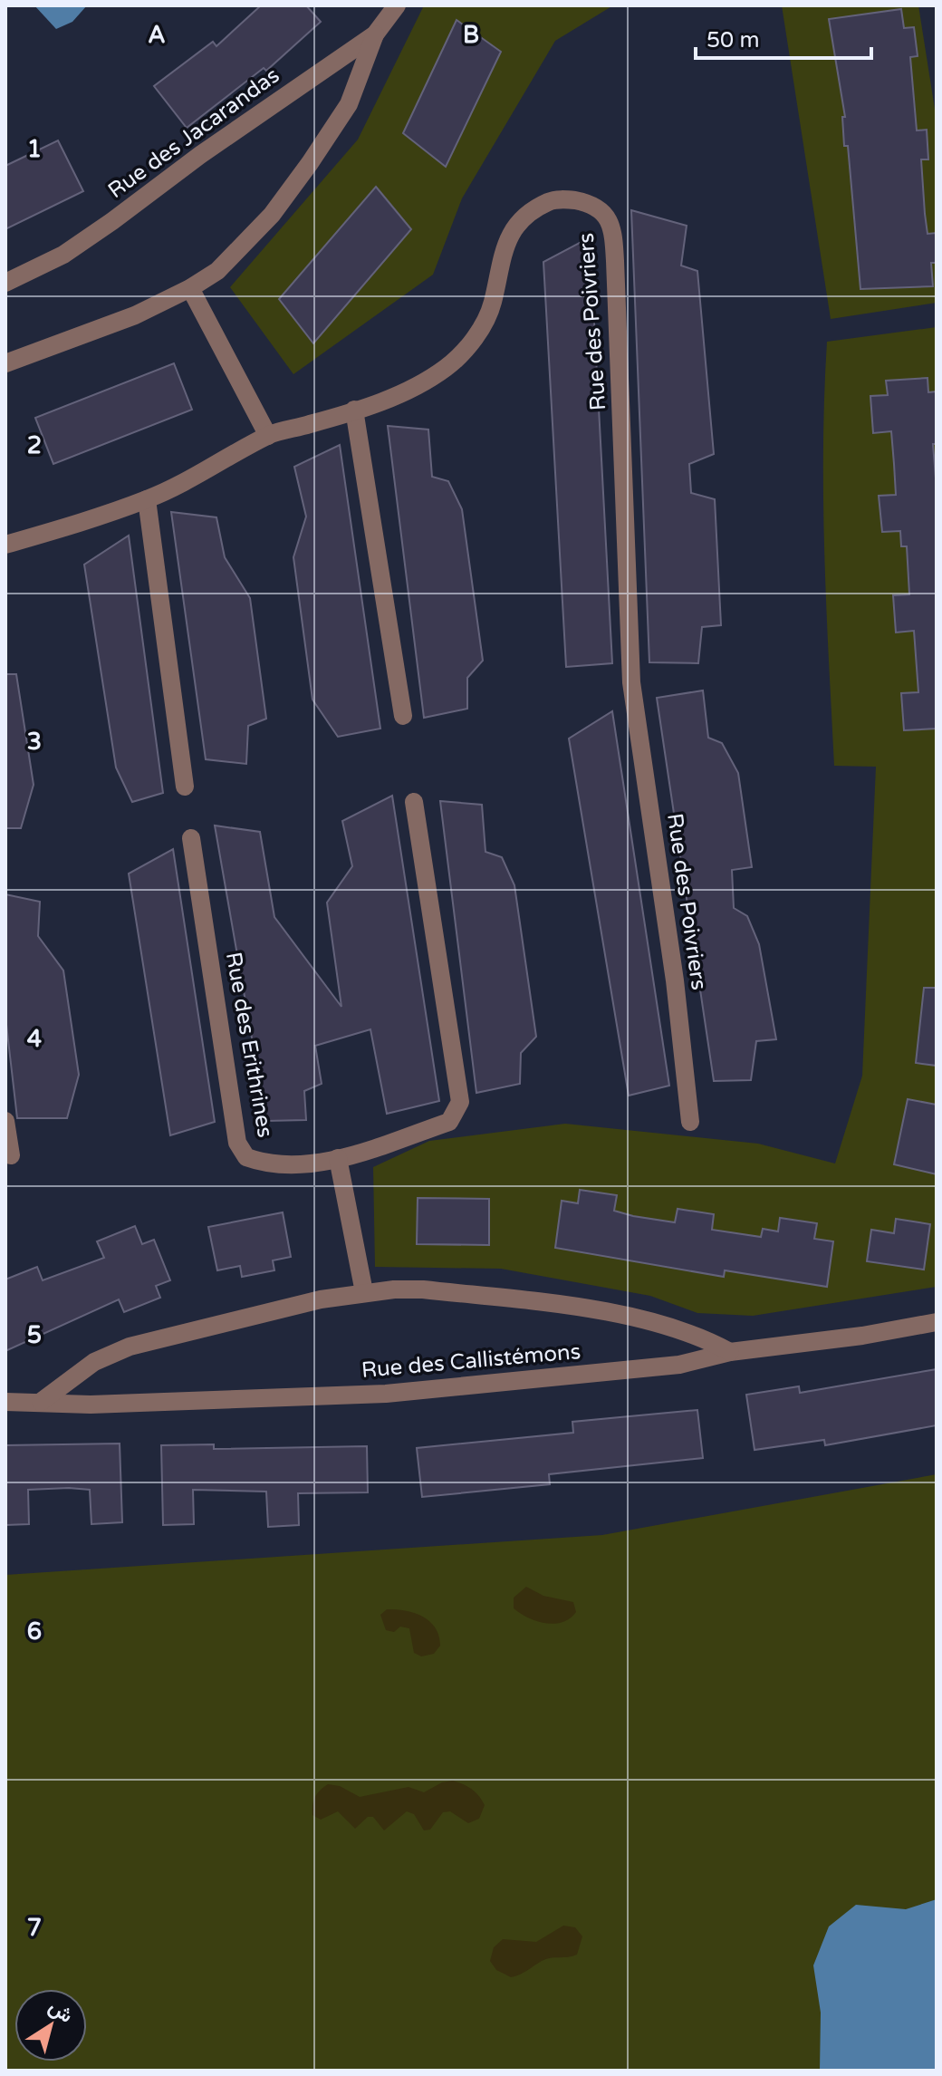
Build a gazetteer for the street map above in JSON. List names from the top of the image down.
{
  "streets": {
    "street": [
      "Rue des Jacarandas",
      "Rue des Poivriers",
      "Rue des Erithrines",
      "Rue des Callistémons"
    ]
  },
  "scale_bar": "50 m",
  "north": "top right",
  "grid": {
    "columns": ["A", "B"],
    "rows": [
      "1",
      "2",
      "3",
      "4",
      "5",
      "6",
      "7"
    ]
  }
}
